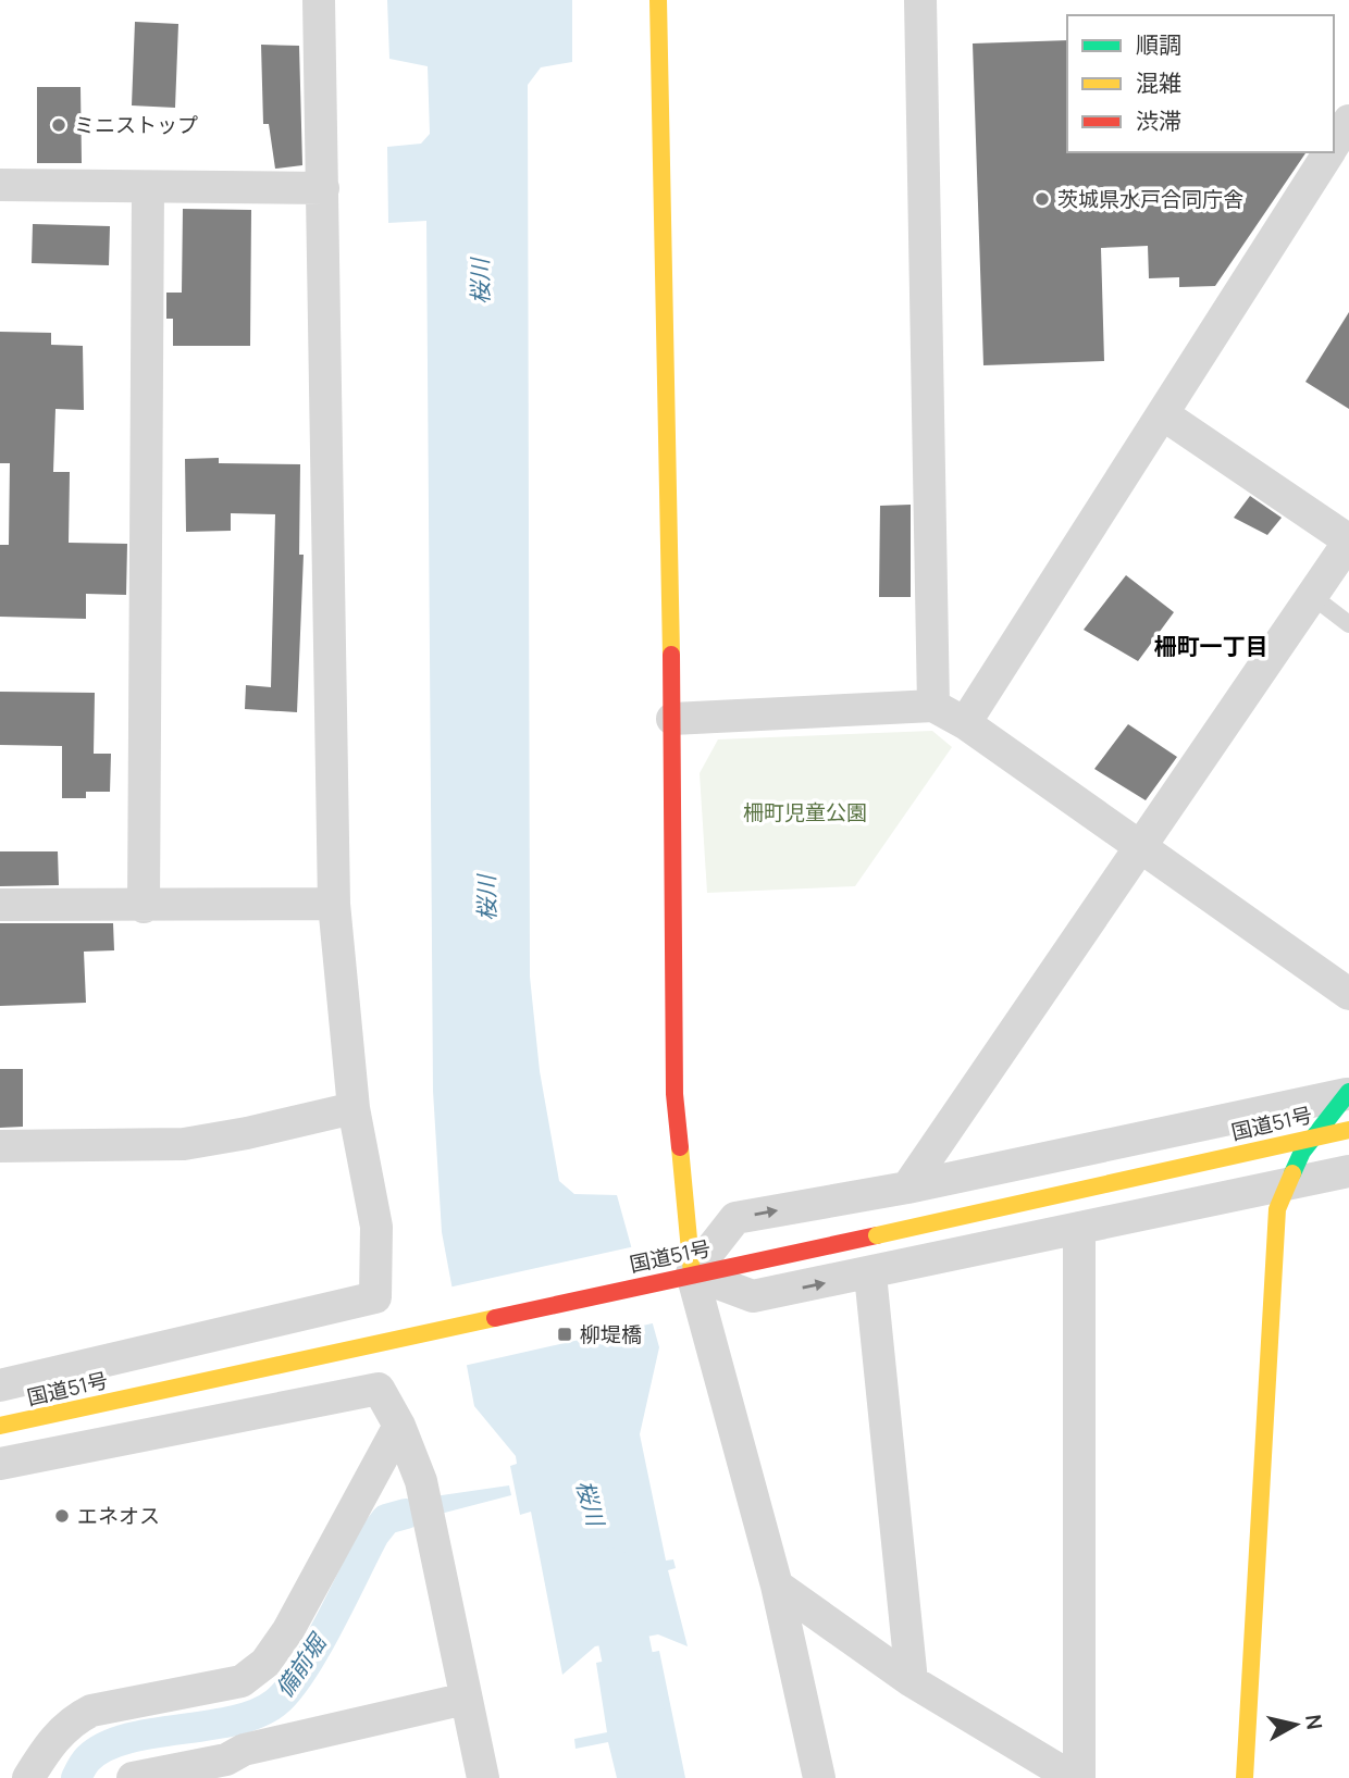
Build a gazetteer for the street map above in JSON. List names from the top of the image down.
{
  "streets": {
    "main road": ["国道51号"]
  },
  "districts": ["柵町一丁目"],
  "water": ["桜川", "備前堀"],
  "parks": ["柵町児童公園"],
  "places": {
    "other": ["ミニストップ", "茨城県水戸合同庁舎", "エネオス"],
    "transit": ["柳堤橋"]
  },
  "legend": ["順調", "混雑", "渋滞"],
  "north": "right"
}
